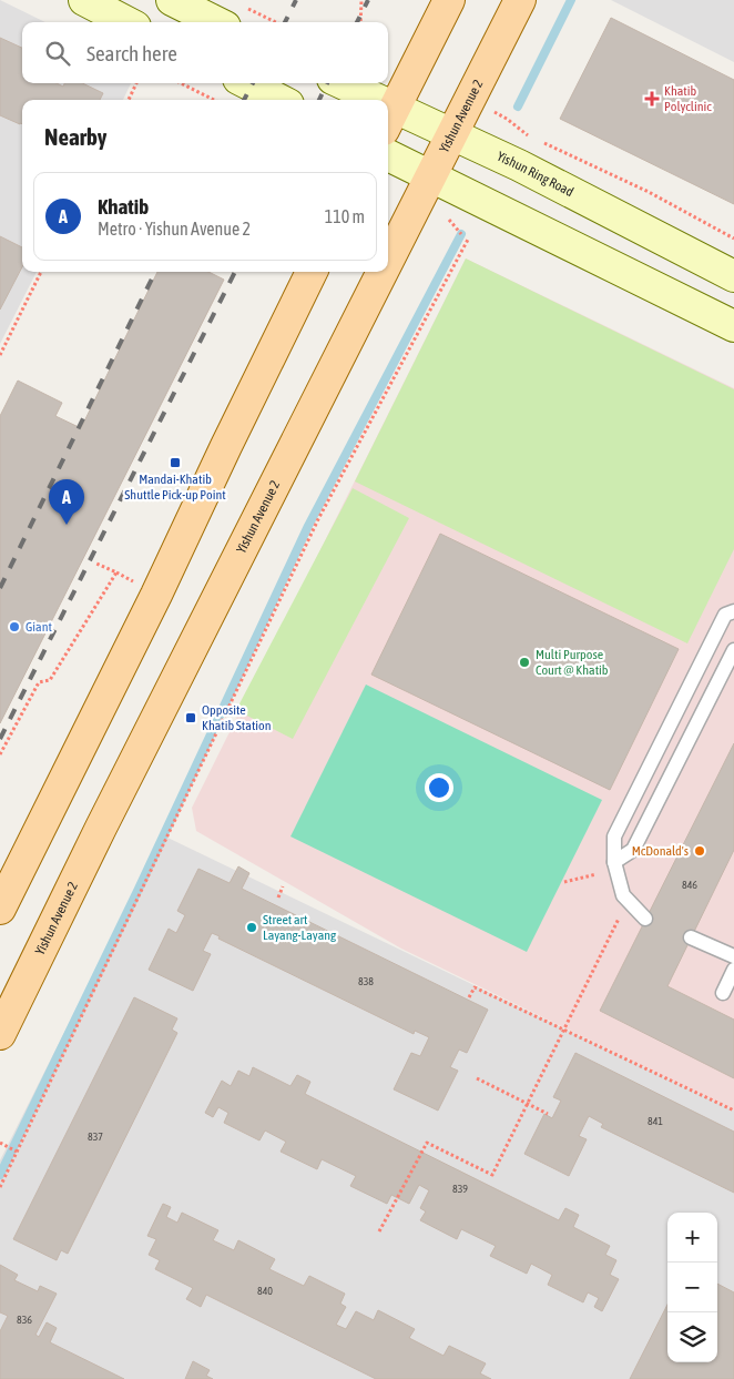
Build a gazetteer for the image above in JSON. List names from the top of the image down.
{
  "streets": {
    "main road": ["Yishun Avenue 2", "Yishun Ring Road"]
  },
  "crossings": [
    ["Yishun Avenue 2", "Yishun Ring Road"]
  ],
  "places": {
    "health": ["Khatib Polyclinic"],
    "transit": ["Mandai-Khatib Shuttle Pick-up Point", "Opposite Khatib Station"],
    "other": [
      "Giant",
      "Multi Purpose Court @ Khatib",
      "McDonald's",
      "Street art Layang-Layang"
    ]
  },
  "house_numbers": [
    "846",
    "838",
    "841",
    "837",
    "839",
    "840",
    "836"
  ],
  "page": {
    "search": "Search here",
    "heading": "Nearby",
    "list": [
      {
        "mark": "A",
        "name": "Khatib",
        "note": "Metro · Yishun Avenue 2",
        "value": "110 m"
      }
    ],
    "pins": "A",
    "map_buttons": ["+", "−"]
  }
}
